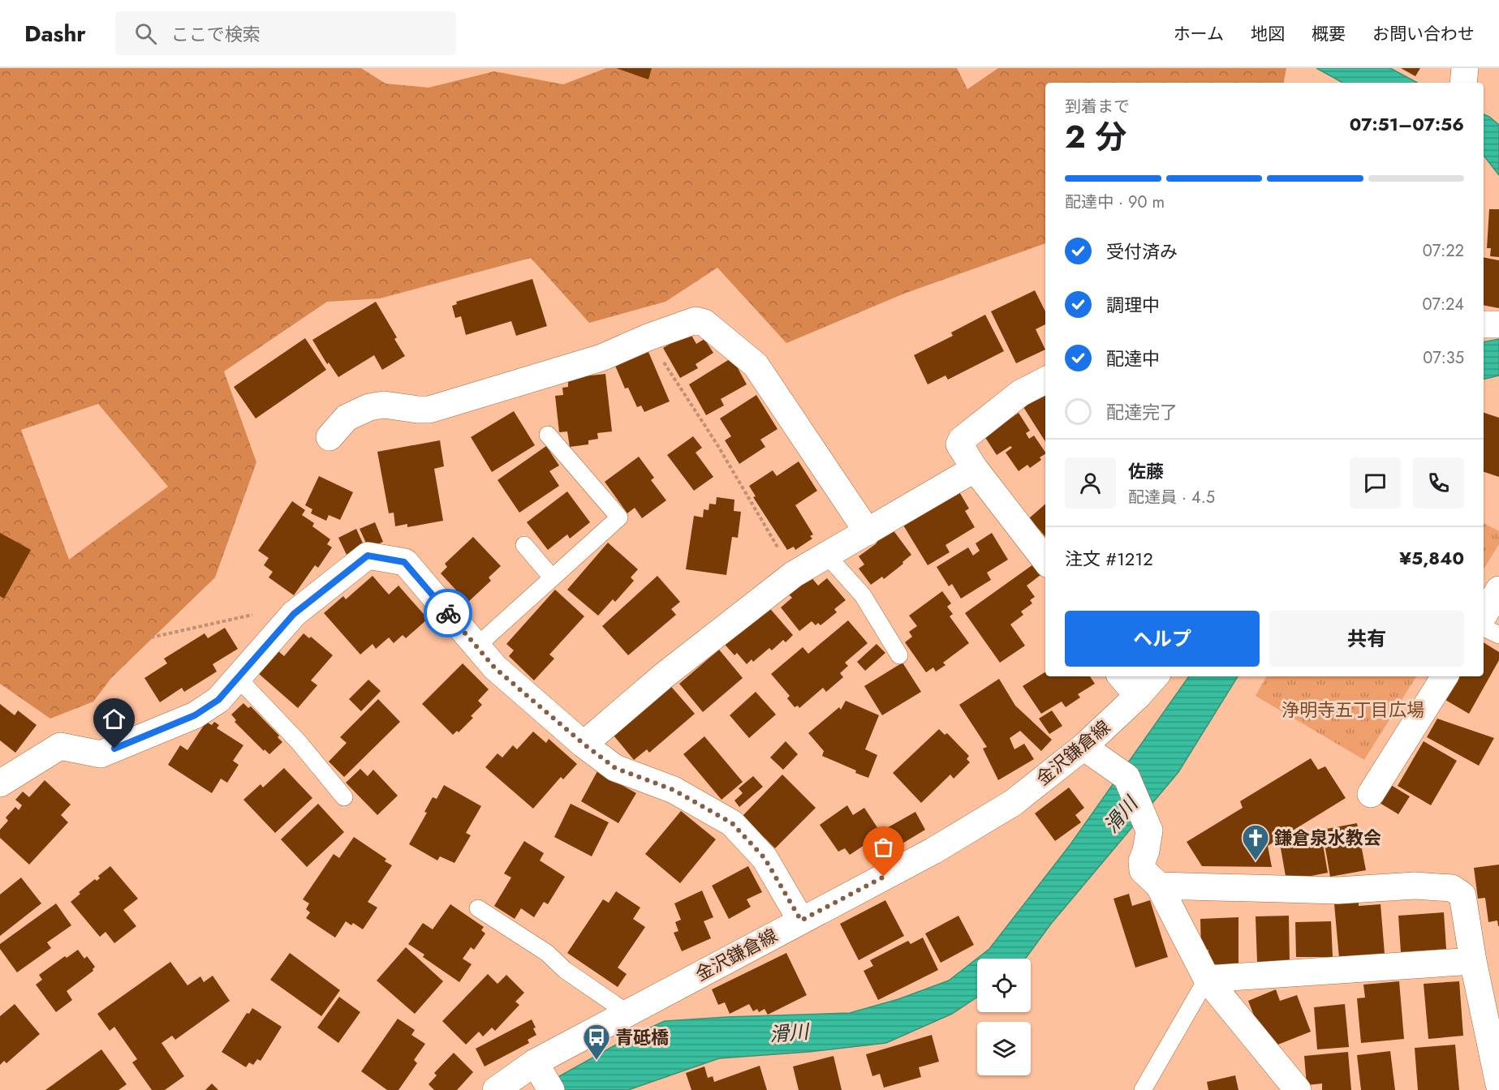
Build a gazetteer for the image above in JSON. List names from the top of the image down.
{
  "streets": {
    "street": ["金沢鎌倉線"]
  },
  "water": ["滑川"],
  "parks": ["浄明寺五丁目広場"],
  "places": {
    "church": ["鎌倉泉水教会"],
    "bus stop": ["青砥橋"]
  },
  "page": {
    "header": "Dashr",
    "search": "ここで検索",
    "nav": [
      "ホーム",
      "地図",
      "概要",
      "お問い合わせ"
    ],
    "heading": ["2 分", "到着まで", "07:51–07:56"],
    "panel": [
      "佐藤",
      "配達員 · 4.5",
      "注文 #1212",
      "¥5,840"
    ],
    "bar": "配達中 · 90 m",
    "list": [
      ["受付済み", "07:22"],
      ["調理中", "07:24"],
      ["配達中", "07:35"],
      "配達完了"
    ],
    "buttons": ["ヘルプ", "共有"]
  }
}
